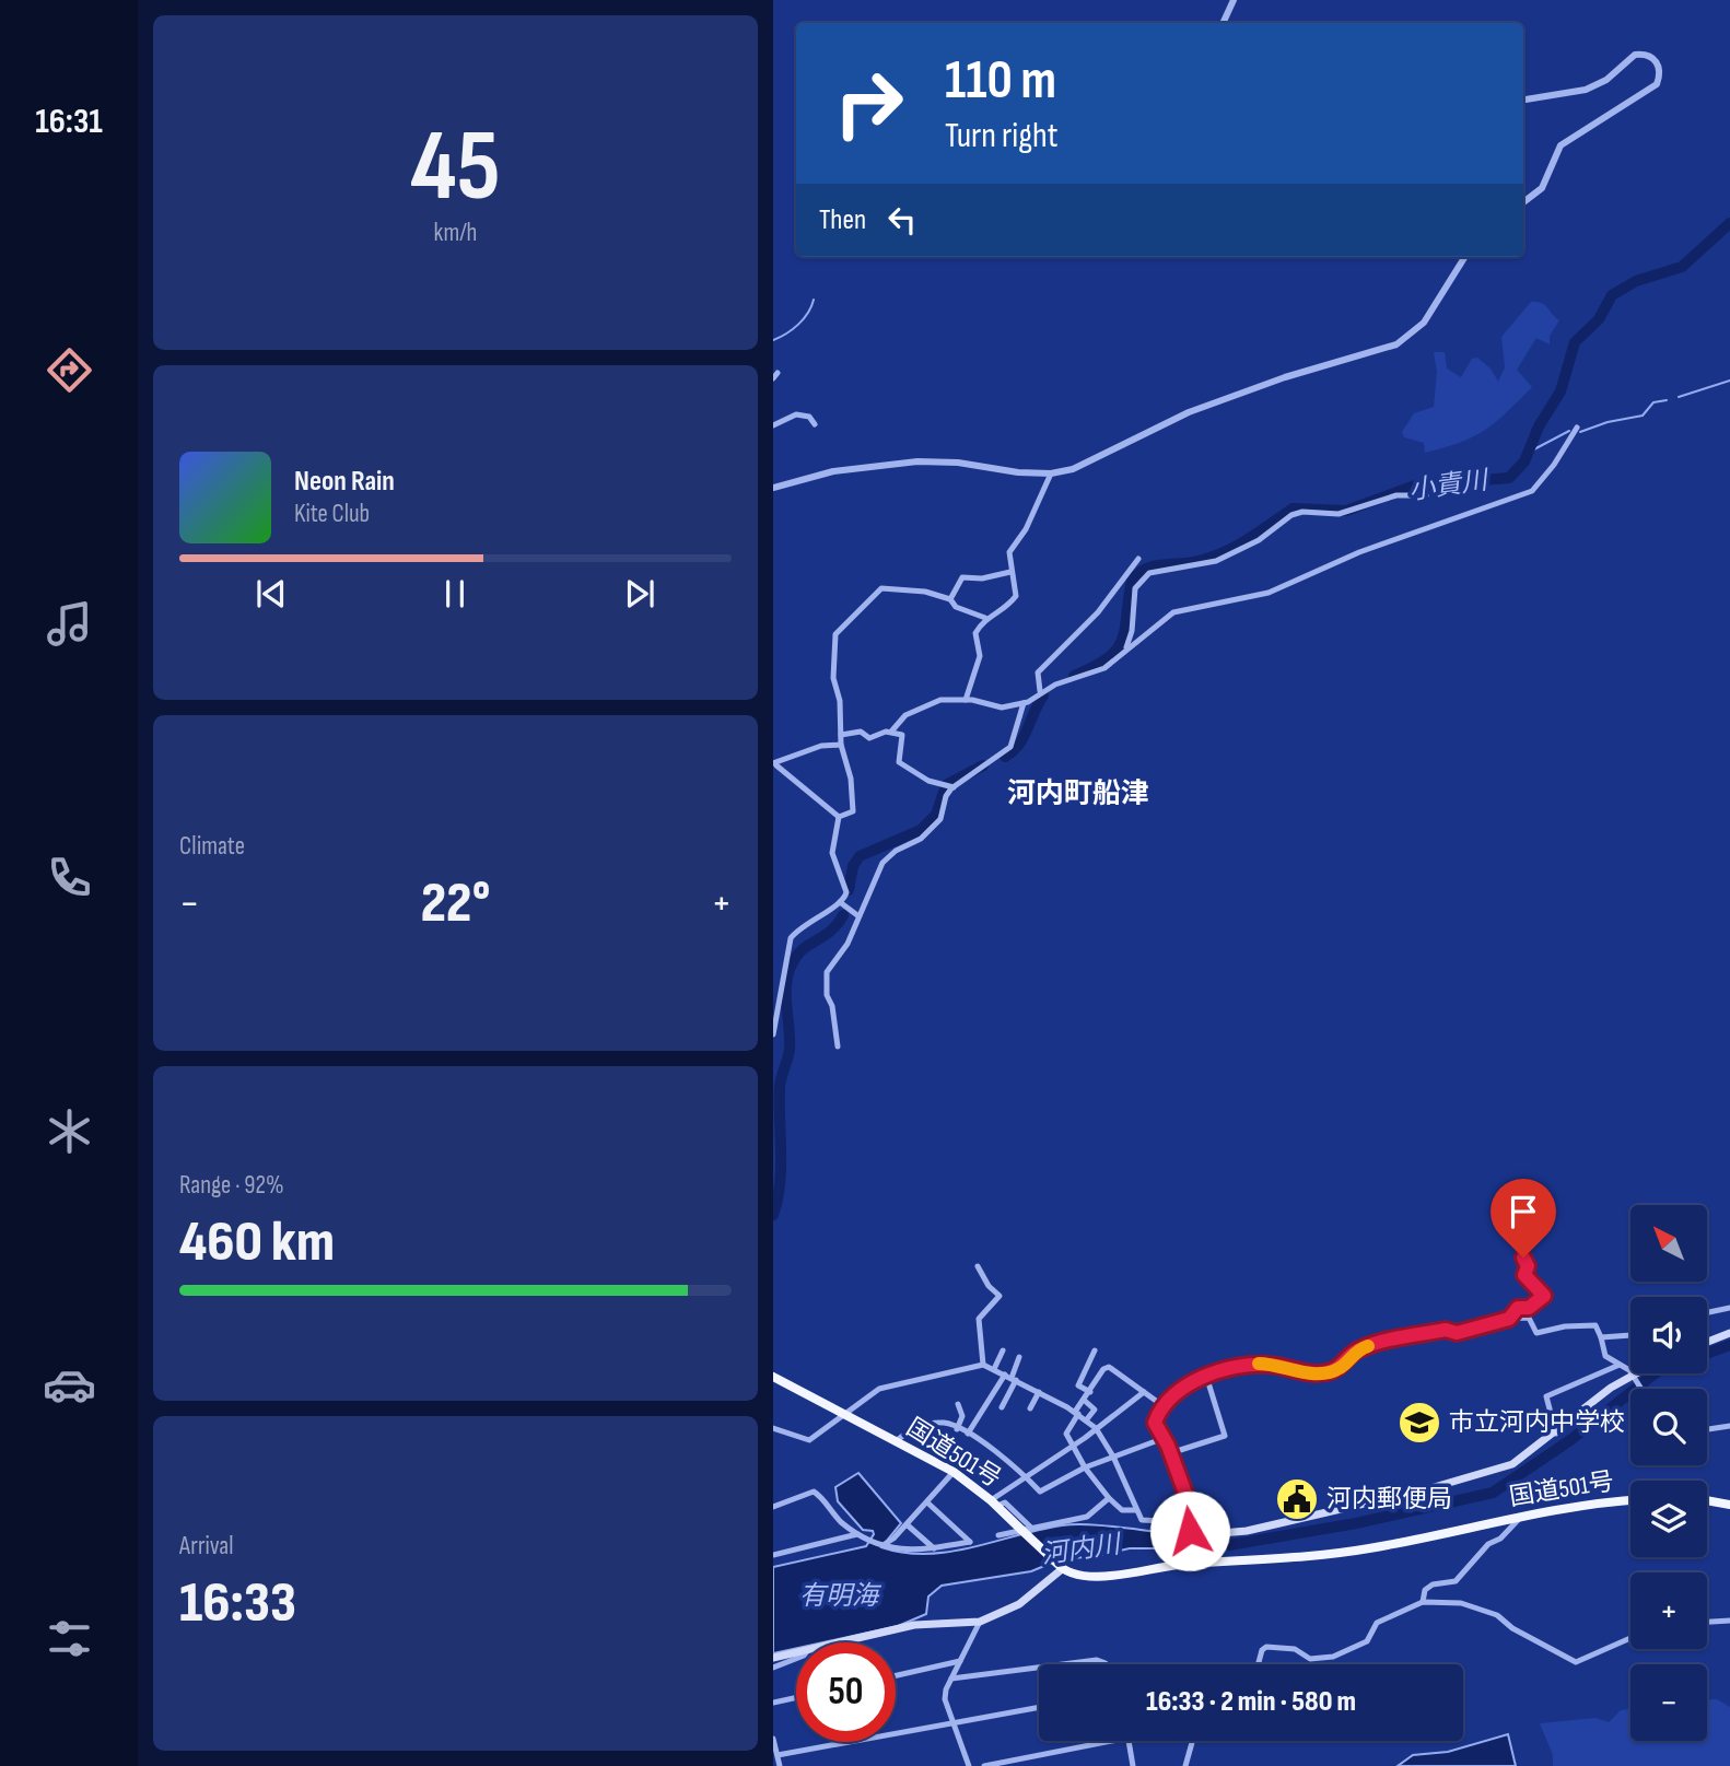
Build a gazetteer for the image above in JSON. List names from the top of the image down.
{
  "streets": {
    "highway": ["国道501号"]
  },
  "districts": ["河内町船津"],
  "water": ["小責川", "河内川", "有明海"],
  "places": {
    "school or university": ["市立河内中学校"],
    "public building": ["河内郵便局"]
  },
  "north": "top left",
  "page": {
    "tabs": "16:31",
    "tile": [
      ["45", "km/h"],
      "Climate",
      ["Range · 92%", "460 km"],
      ["Arrival", "16:33"]
    ],
    "turn": ["110 m", "Turn right"],
    "then": "Then",
    "song": ["Neon Rain", "Kite Club"],
    "heat": ["−", "22°", "+"],
    "map_buttons": ["+", "−"],
    "limit": "50",
    "trip": "16:33 · 2 min · 580 m"
  }
}
